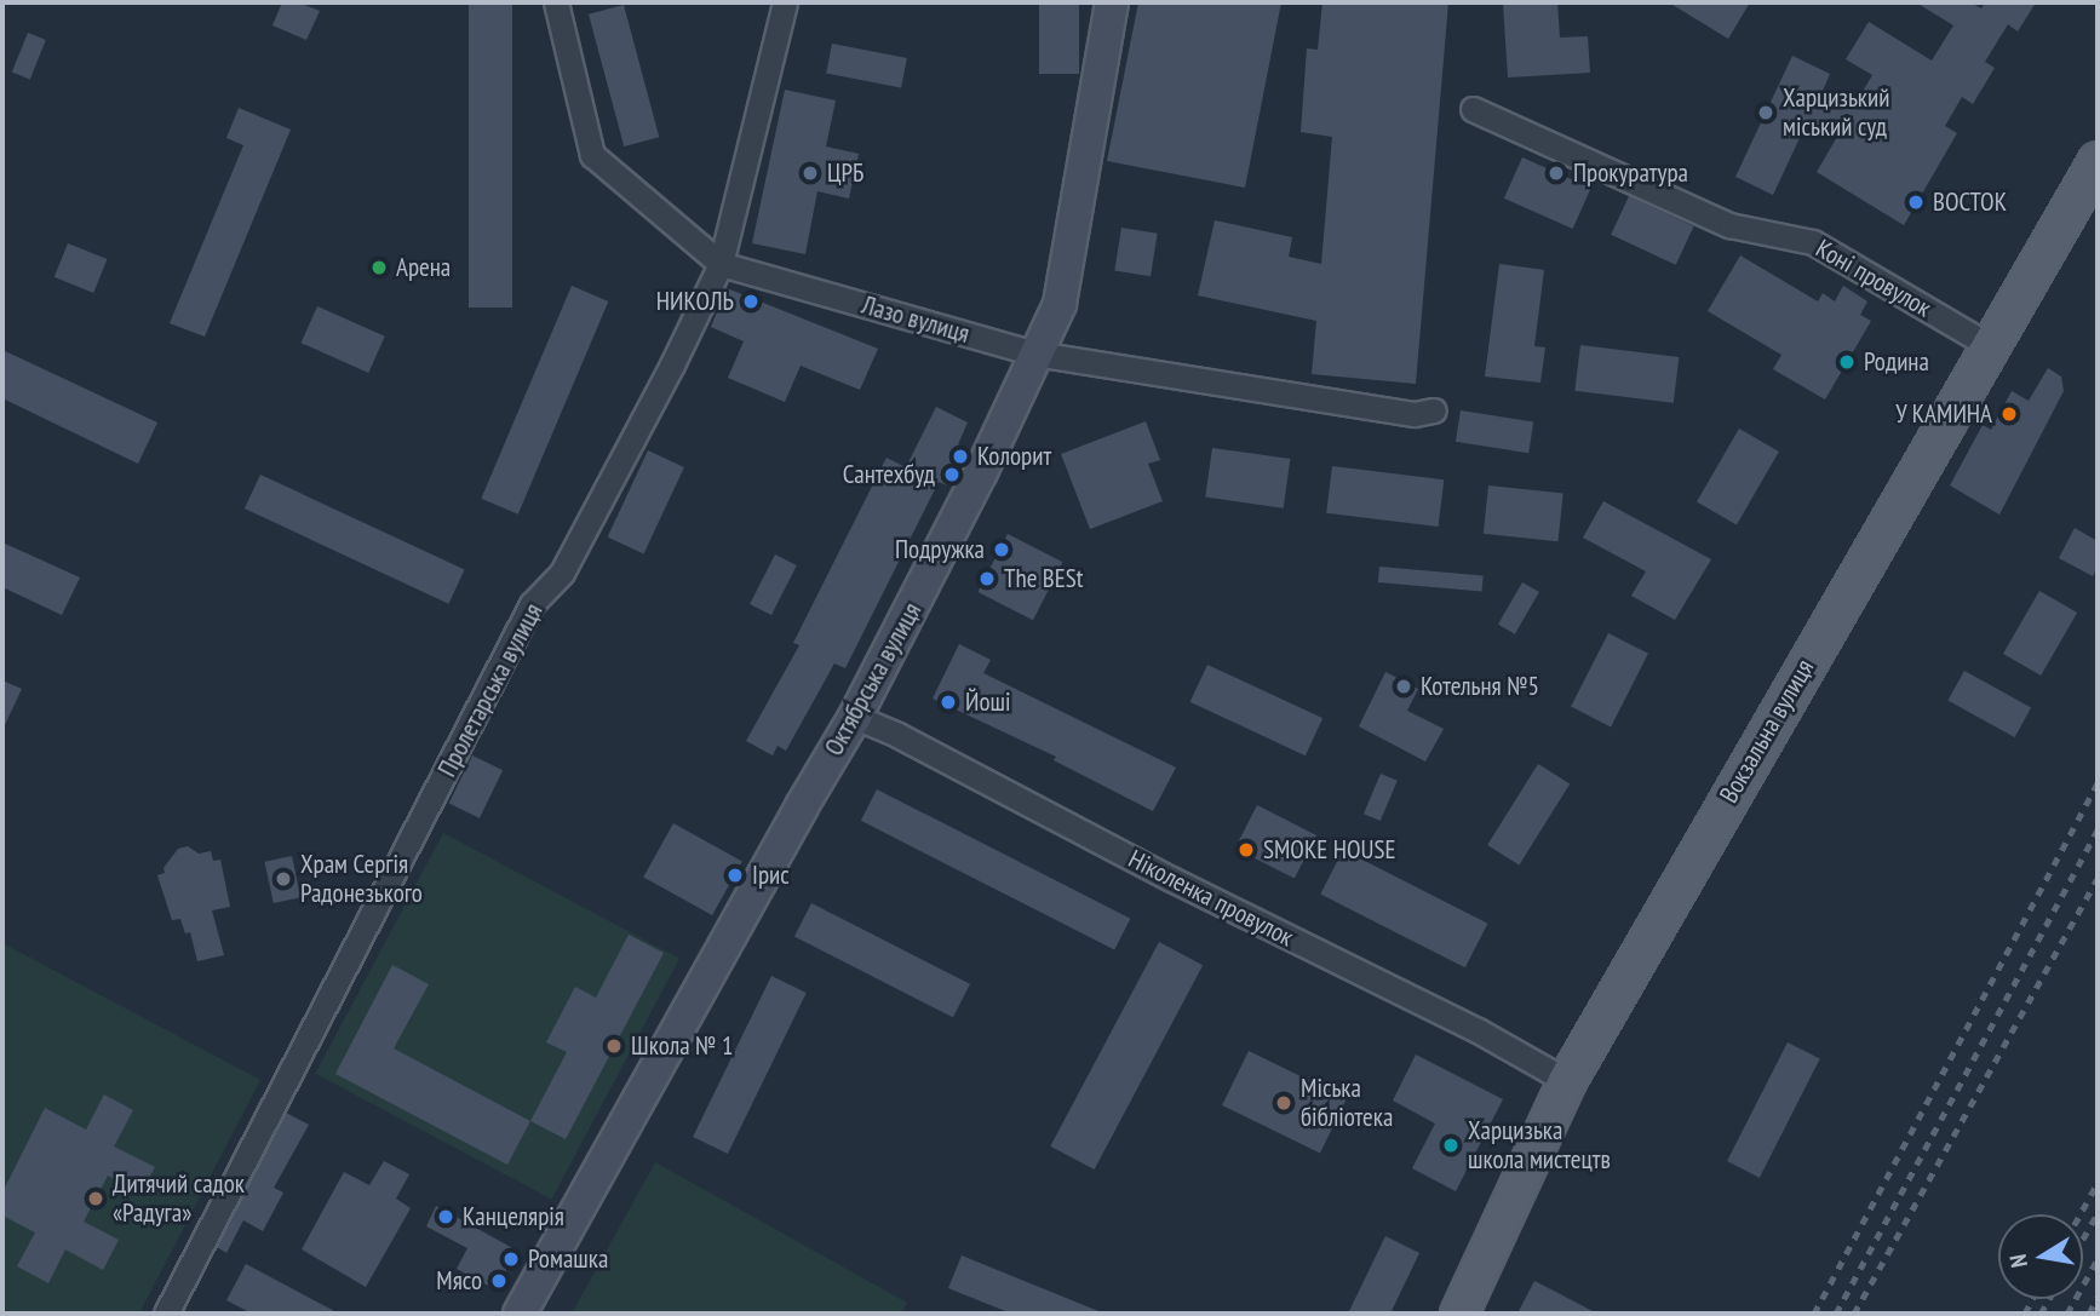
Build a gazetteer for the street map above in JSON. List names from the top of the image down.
{
  "streets": {
    "main road": ["Октябрська вулиця", "Вокзальна вулиця"],
    "street": [
      "Коні провулок",
      "Лазо вулиця",
      "Пролетарська вулиця",
      "Ніколенка провулок"
    ]
  },
  "crossings": [
    ["Коні провулок", "Вокзальна вулиця"],
    ["Лазо вулиця", "Октябрська вулиця"],
    ["Лазо вулиця", "Пролетарська вулиця"],
    ["Октябрська вулиця", "Ніколенка провулок"],
    ["Вокзальна вулиця", "Ніколенка провулок"]
  ],
  "places": [
    "Харцизький міський суд",
    "ЦРБ",
    "Прокуратура",
    "ВОСТОК",
    "Арена",
    "НИКОЛЬ",
    "Родина",
    "У КАМИНА",
    "Колорит",
    "Сантехбуд",
    "Подружка",
    "The BESt",
    "Котельня №5",
    "Йоші",
    "SMOKE HOUSE",
    "Ірис",
    "Храм Сергія Радонезького",
    "Школа № 1",
    "Міська бібліотека",
    "Харцизька школа мистецтв",
    "Дитячий садок «Радуга»",
    "Канцелярія",
    "Ромашка",
    "Мясо"
  ],
  "north": "left"
}
